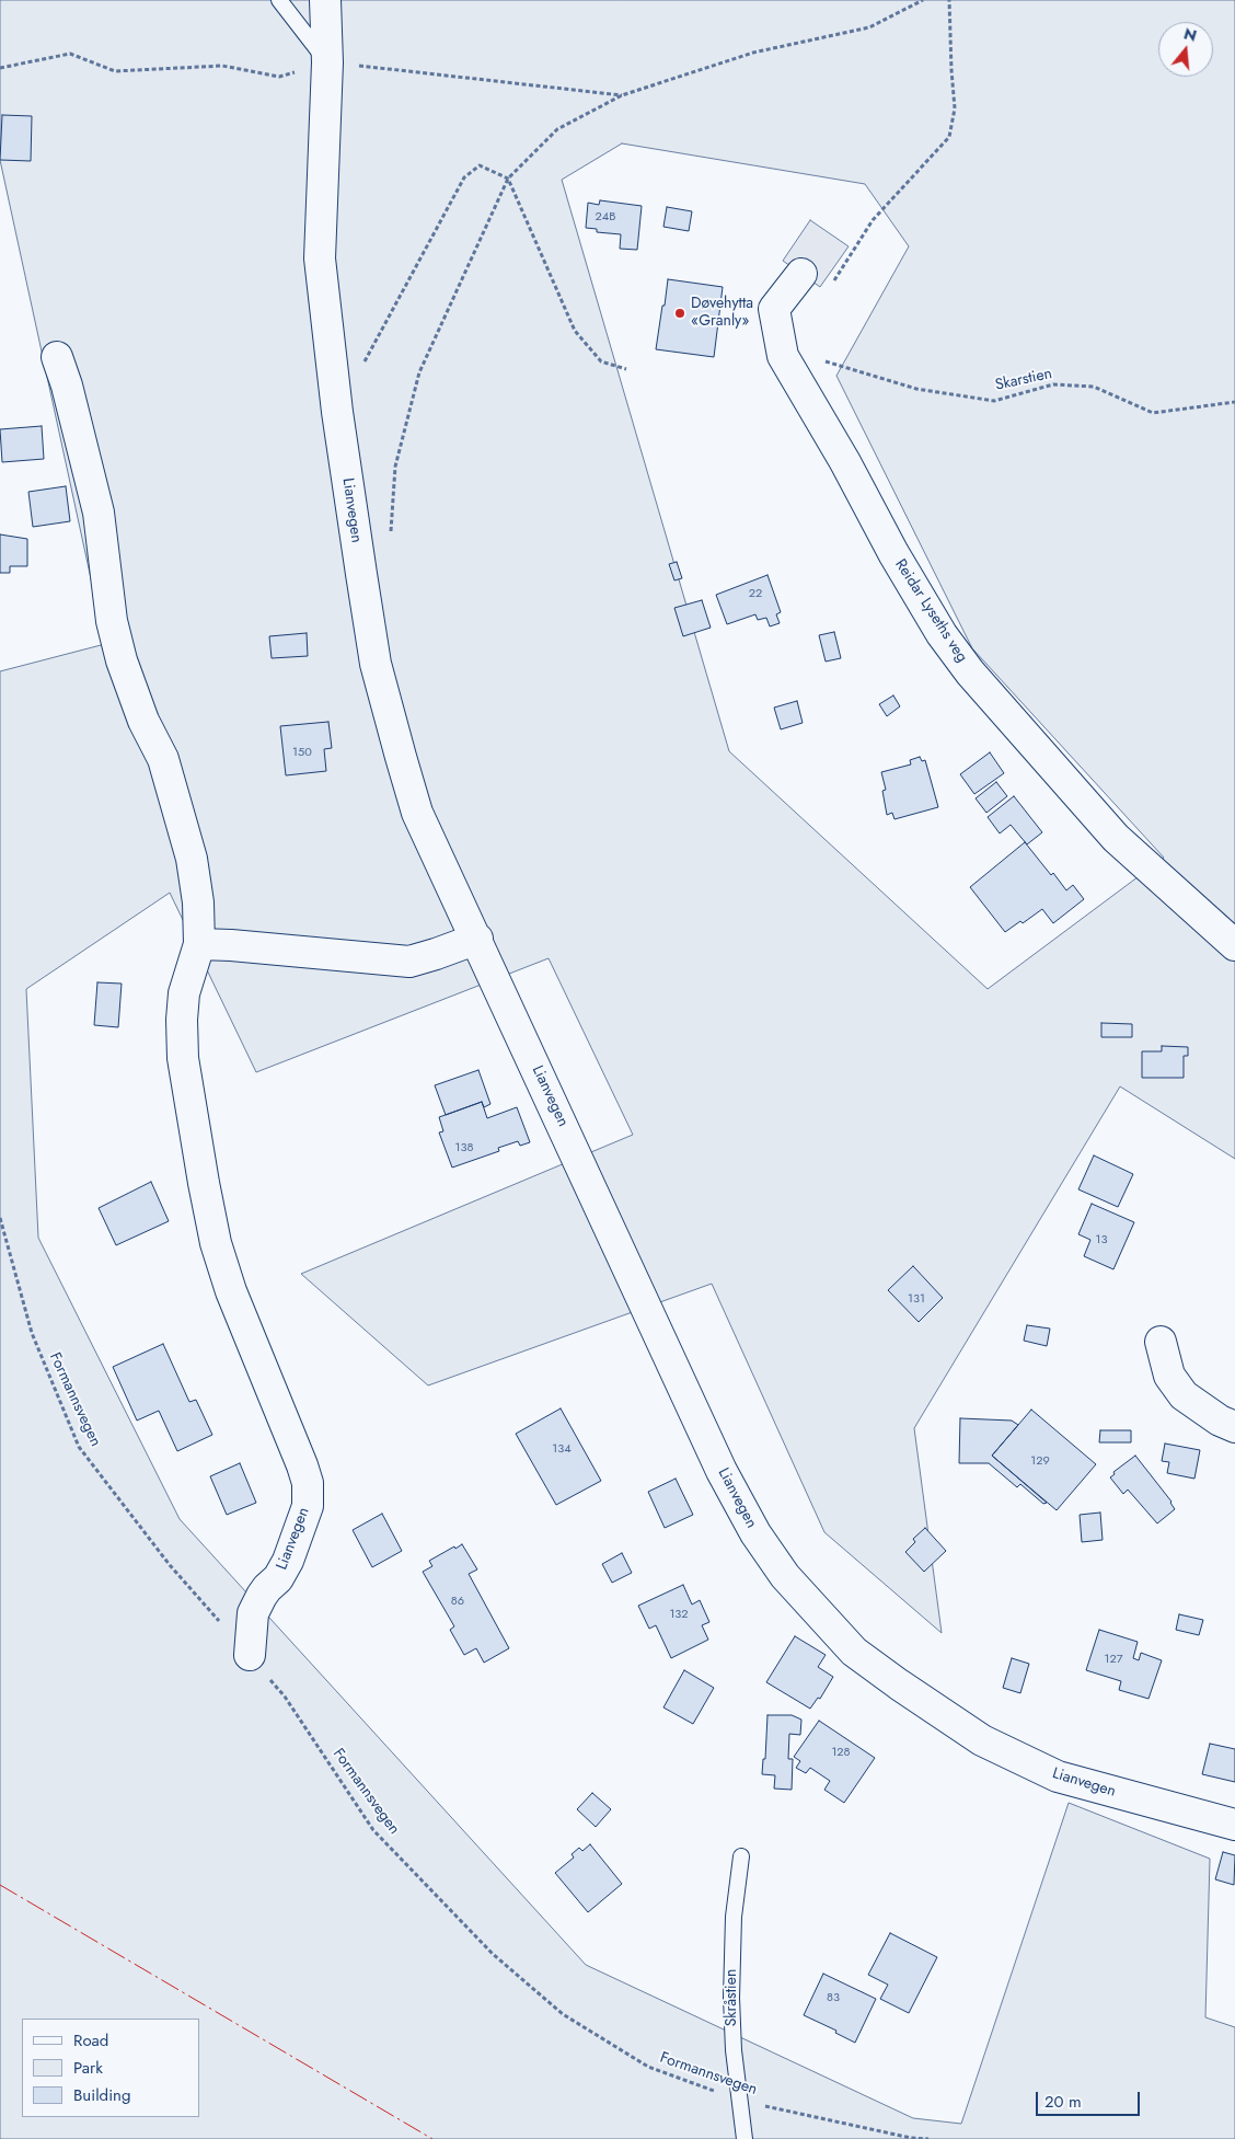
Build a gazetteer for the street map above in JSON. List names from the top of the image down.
{
  "streets": {
    "street": ["Lianvegen", "Reidar Lyseths veg"],
    "lane": ["Skråstien"],
    "path": ["Skarstien", "Formannsvegen"]
  },
  "crossings": [
    ["Skarstien", "Reidar Lyseths veg"],
    ["Lianvegen", "Formannsvegen"],
    ["Formannsvegen", "Skråstien"]
  ],
  "places": ["Døvehytta «Granly»"],
  "house_numbers": [
    "24B",
    "22",
    "150",
    "138",
    "13",
    "131",
    "134",
    "129",
    "86",
    "132",
    "127",
    "128",
    "83"
  ],
  "legend": ["Road", "Park", "Building"],
  "scale_bar": "20 m",
  "north": "top"
}
